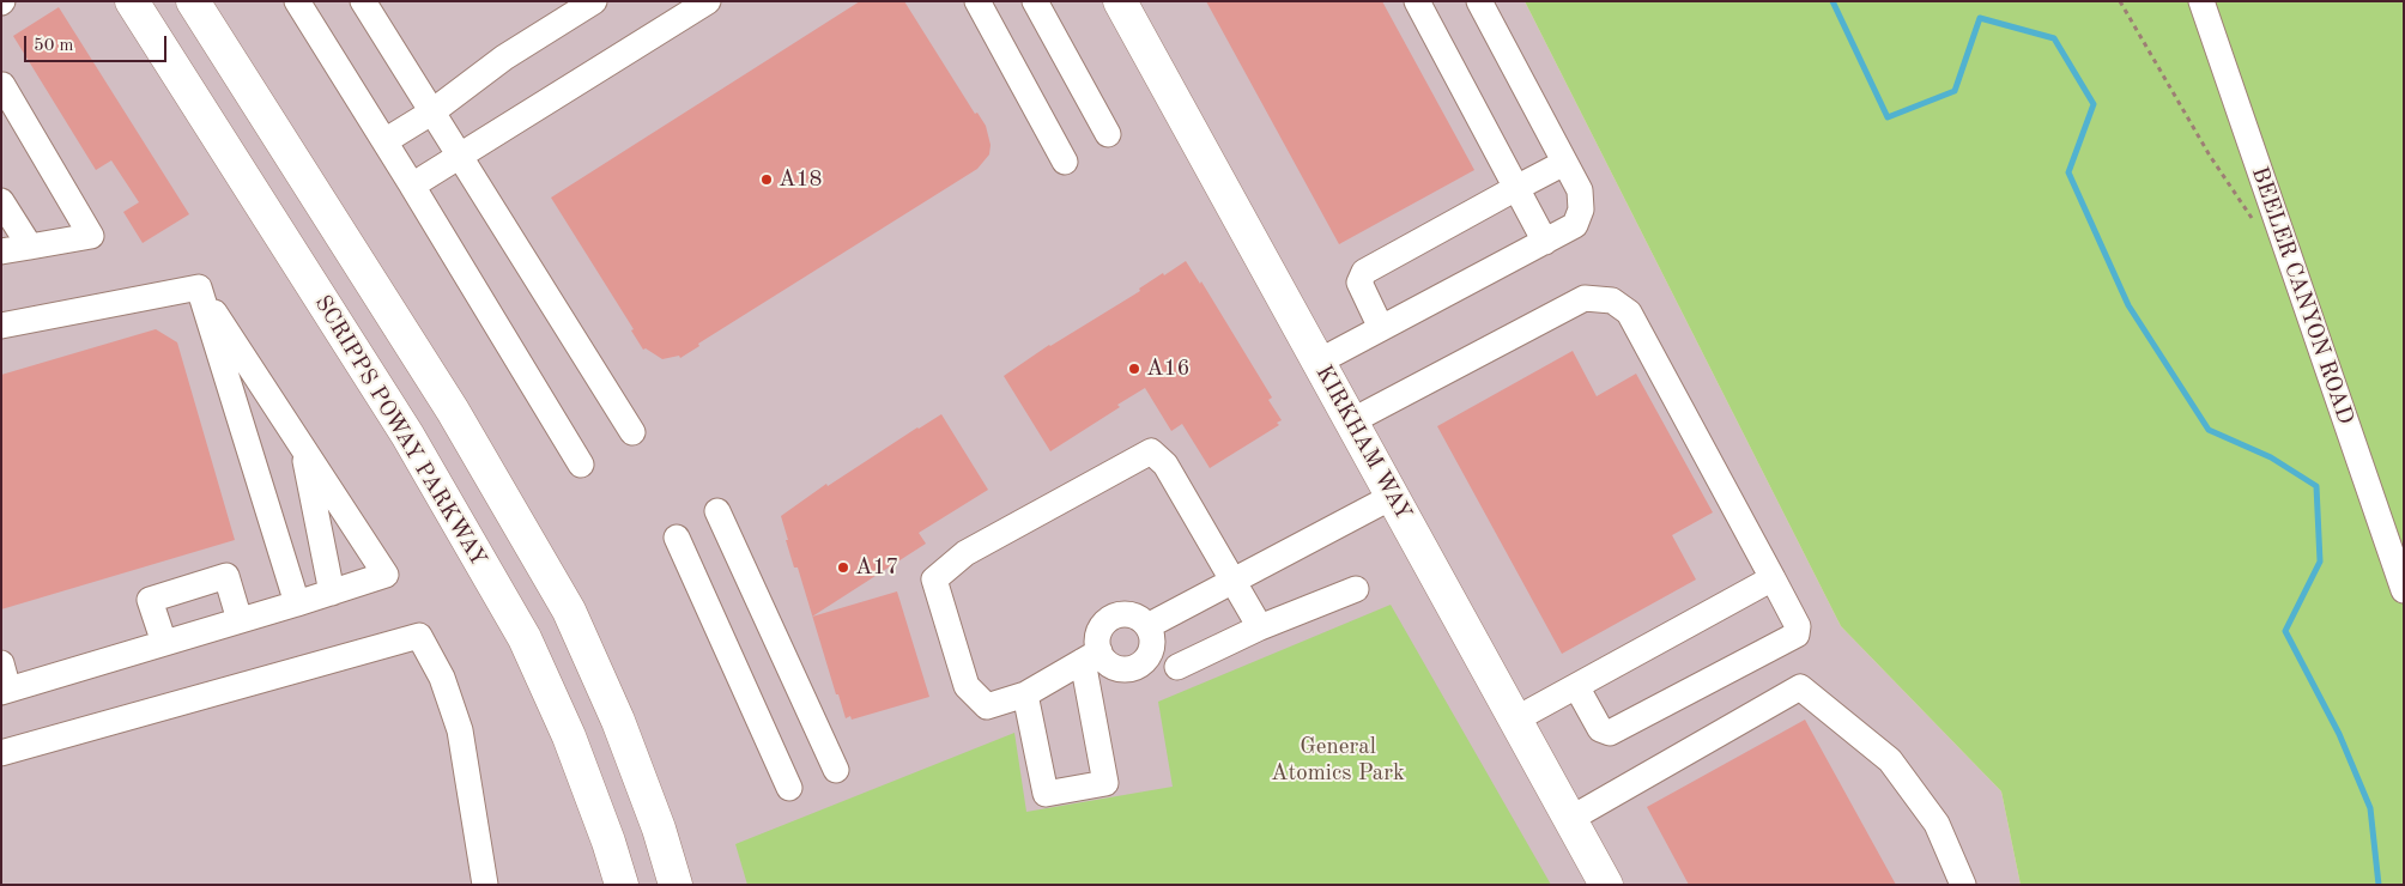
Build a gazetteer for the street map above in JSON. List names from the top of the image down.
{
  "streets": {
    "main road": ["SCRIPPS POWAY PARKWAY", "KIRKHAM WAY"],
    "lane": ["BEELER CANYON ROAD"]
  },
  "parks": ["General Atomics Park"],
  "places": ["A18", "A16", "A17"],
  "scale_bar": "50 m"
}
